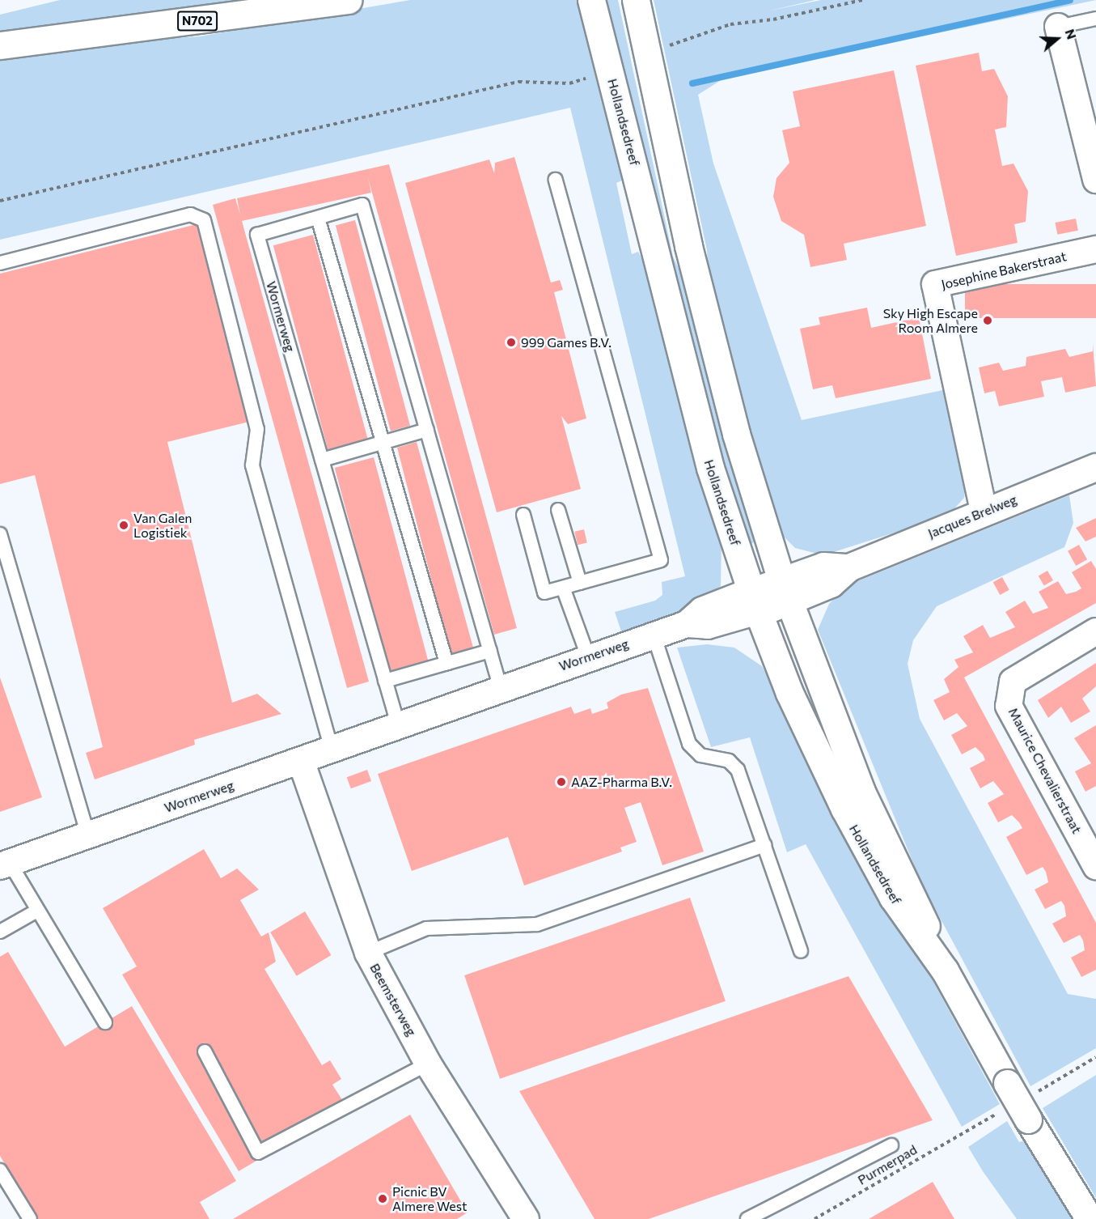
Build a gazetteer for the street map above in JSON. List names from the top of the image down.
{
  "streets": {
    "main road": ["N702", "Hollandsedreef", "Jacques Brelweg"],
    "street": [
      "Josephine Bakerstraat",
      "Wormerweg",
      "Maurice Chevalierstraat",
      "Beemsterweg"
    ],
    "path": ["Purmerpad"]
  },
  "crossings": [
    ["Hollandsedreef", "Wormerweg"],
    ["Hollandsedreef", "Jacques Brelweg"],
    ["Josephine Bakerstraat", "Jacques Brelweg"],
    ["Wormerweg", "Jacques Brelweg"],
    ["Wormerweg", "Beemsterweg"]
  ],
  "places": [
    "Sky High Escape Room Almere",
    "999 Games B.V.",
    "Van Galen Logistiek",
    "AAZ-Pharma B.V.",
    "Picnic BV Almere West"
  ],
  "north": "right"
}
